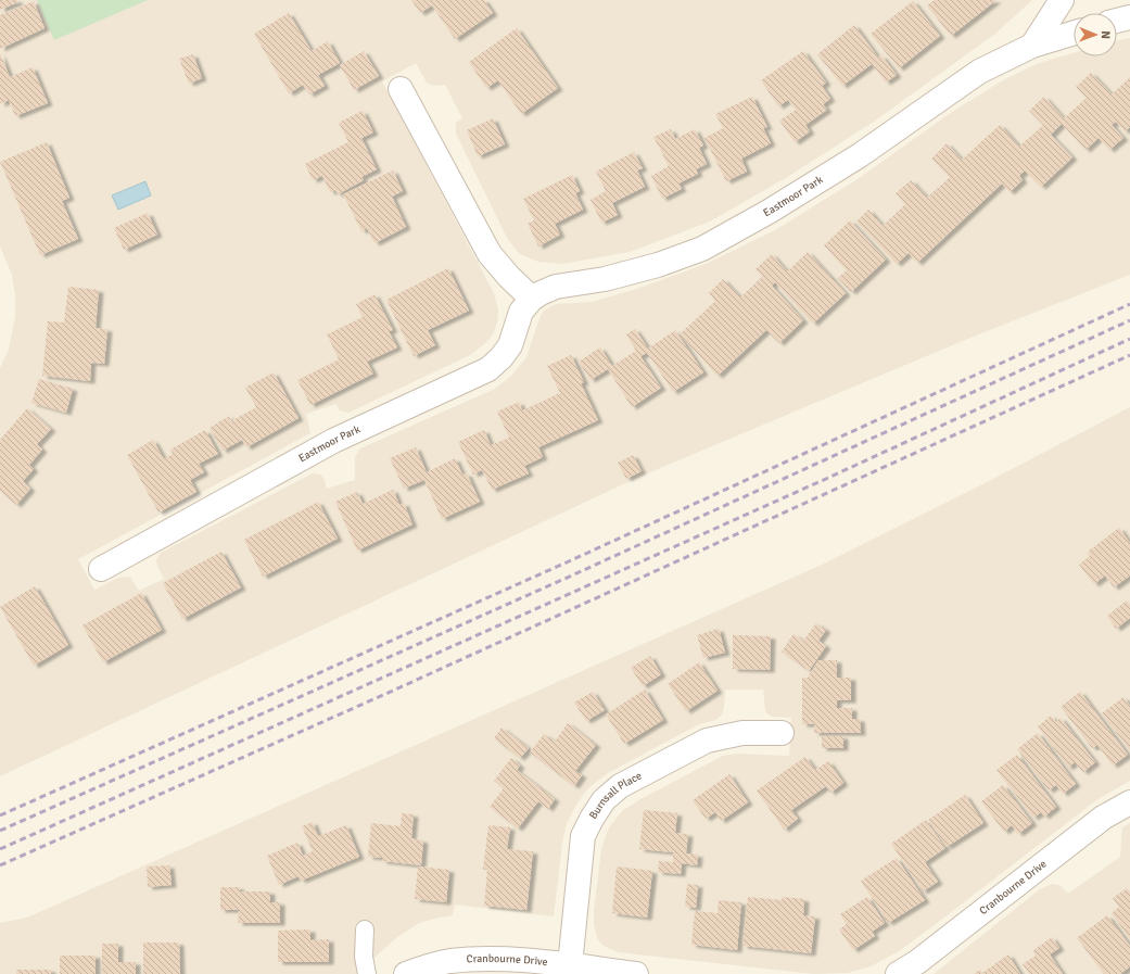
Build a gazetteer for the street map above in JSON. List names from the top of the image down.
{
  "streets": {
    "street": ["Eastmoor Park", "Burnsall Place", "Cranbourne Drive"]
  },
  "crossings": [
    ["Burnsall Place", "Cranbourne Drive"]
  ],
  "north": "right"
}
